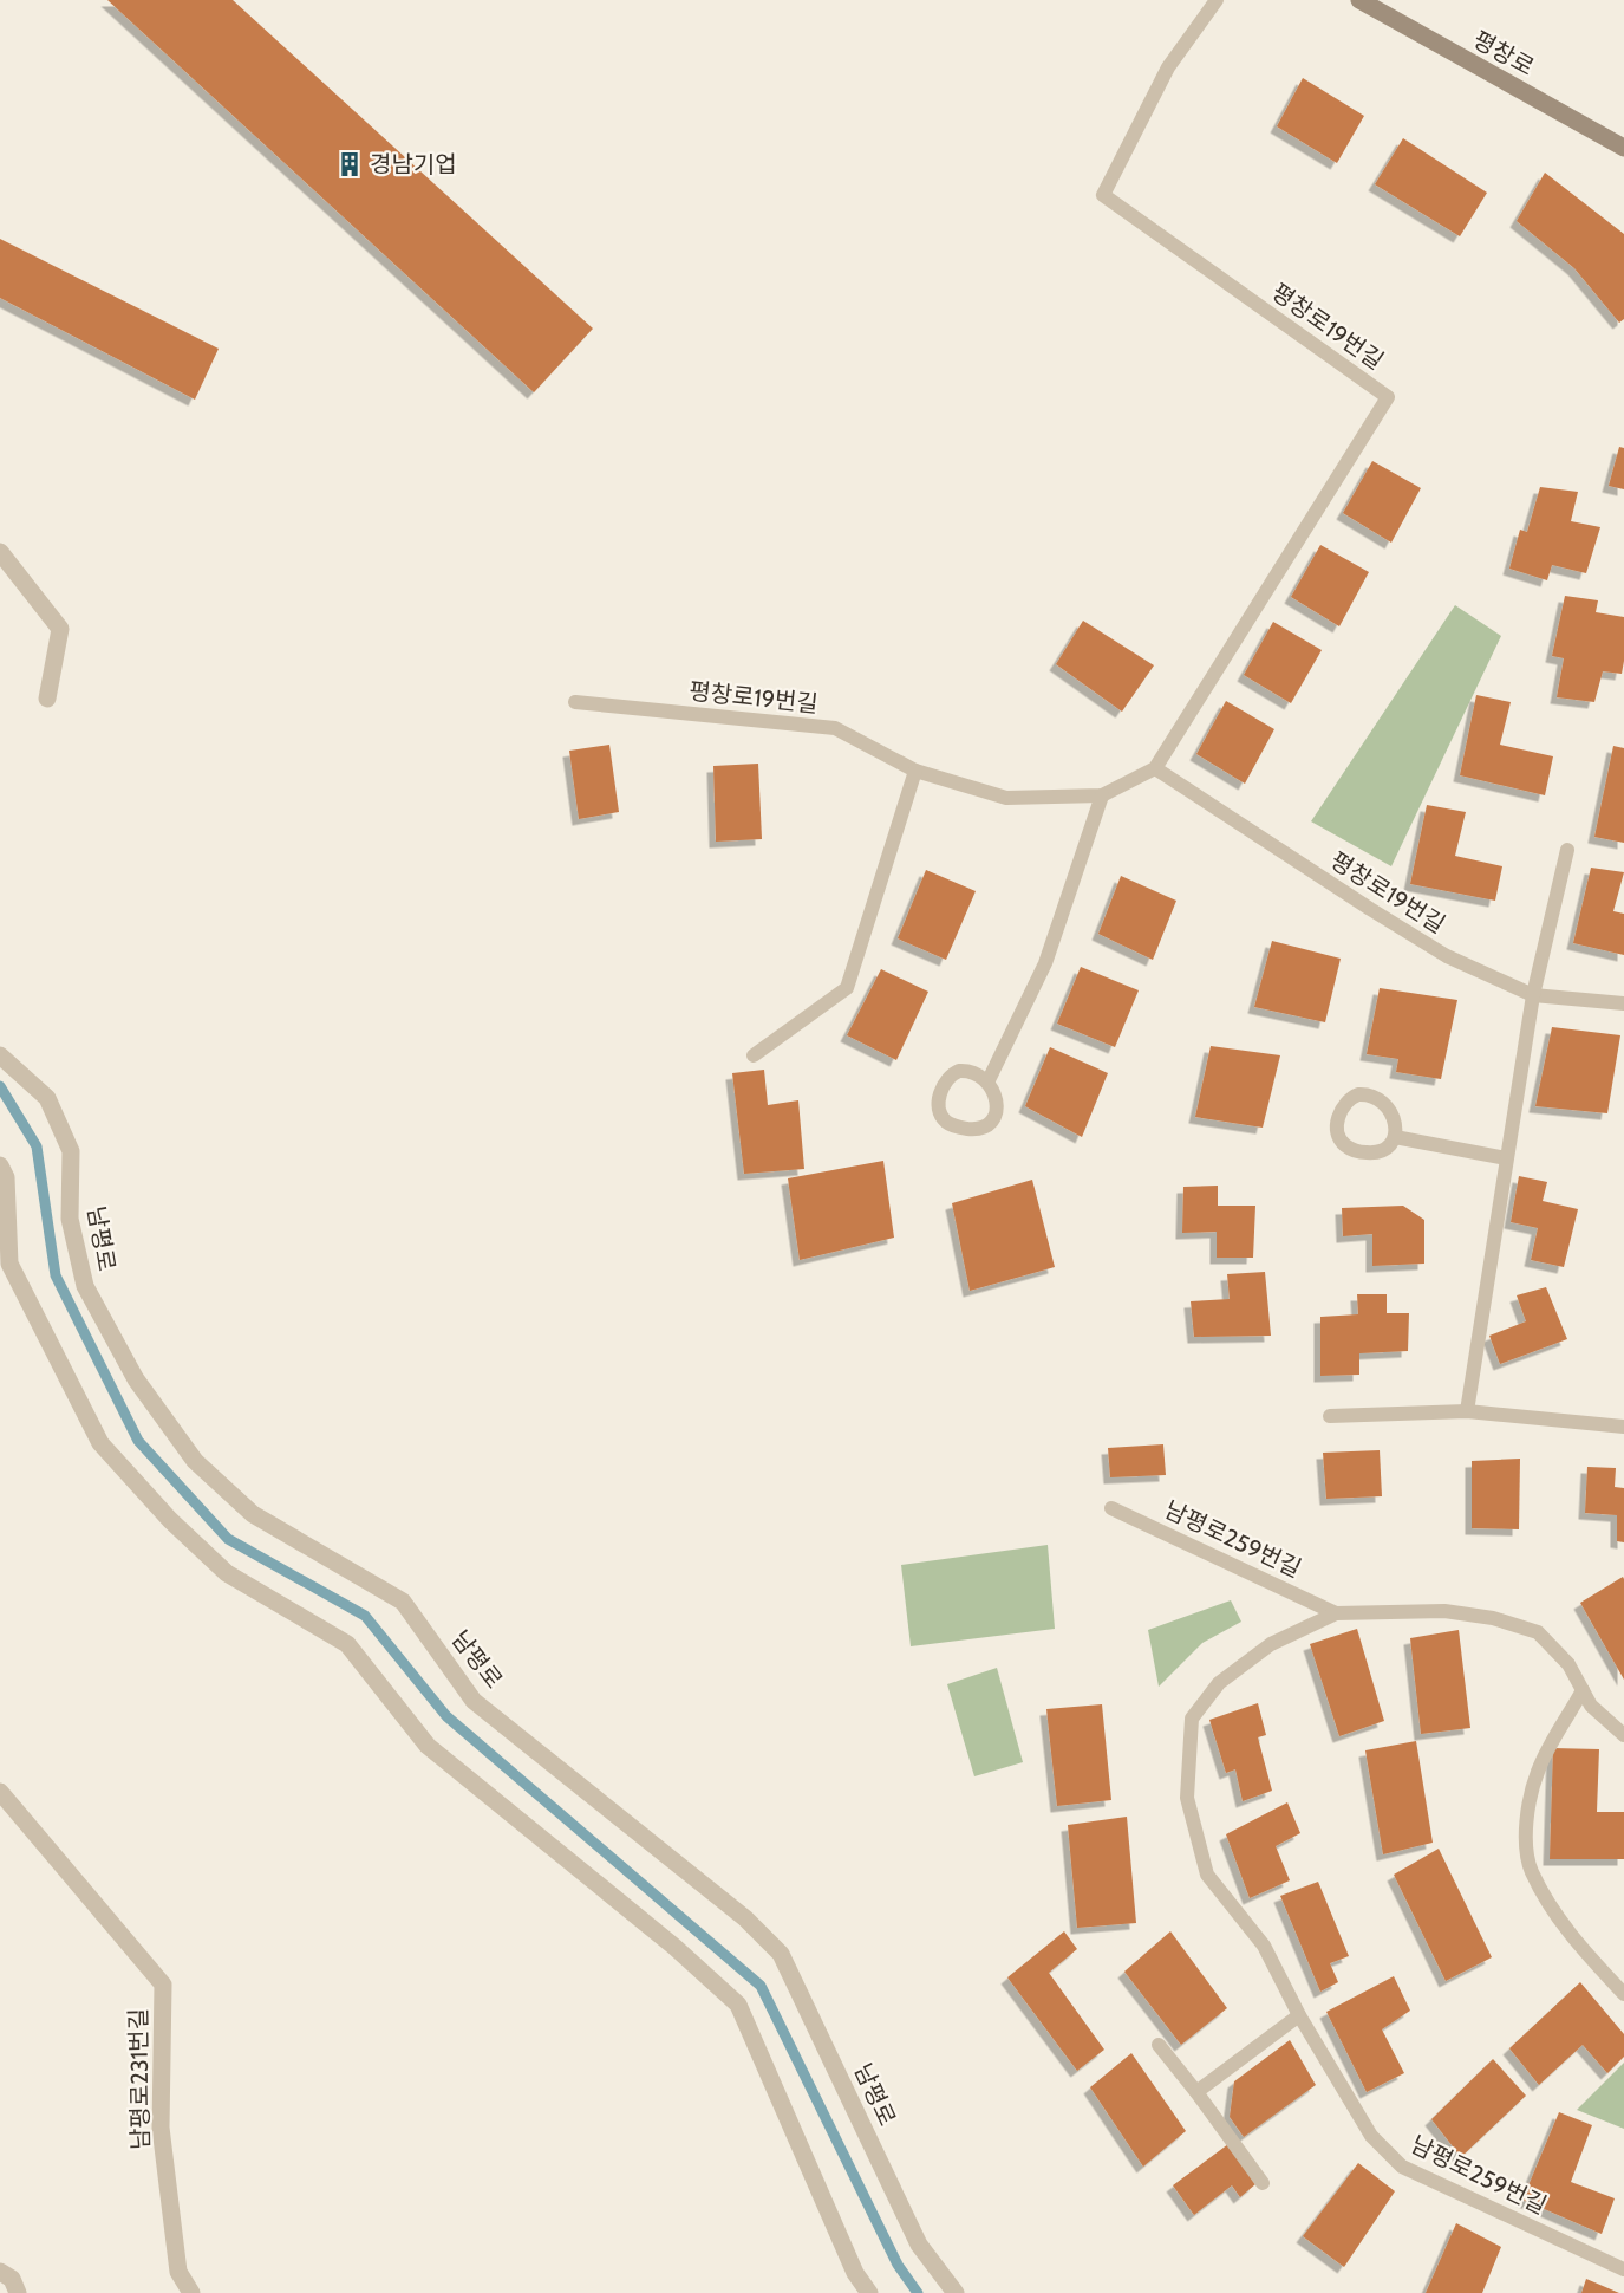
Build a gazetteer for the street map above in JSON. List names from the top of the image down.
{
  "streets": {
    "street": ["평창로", "남평로", "남평로231번길"],
    "lane": ["평창로19번길", "남평로259번길"]
  },
  "places": {
    "building": ["경남기업"]
  }
}
